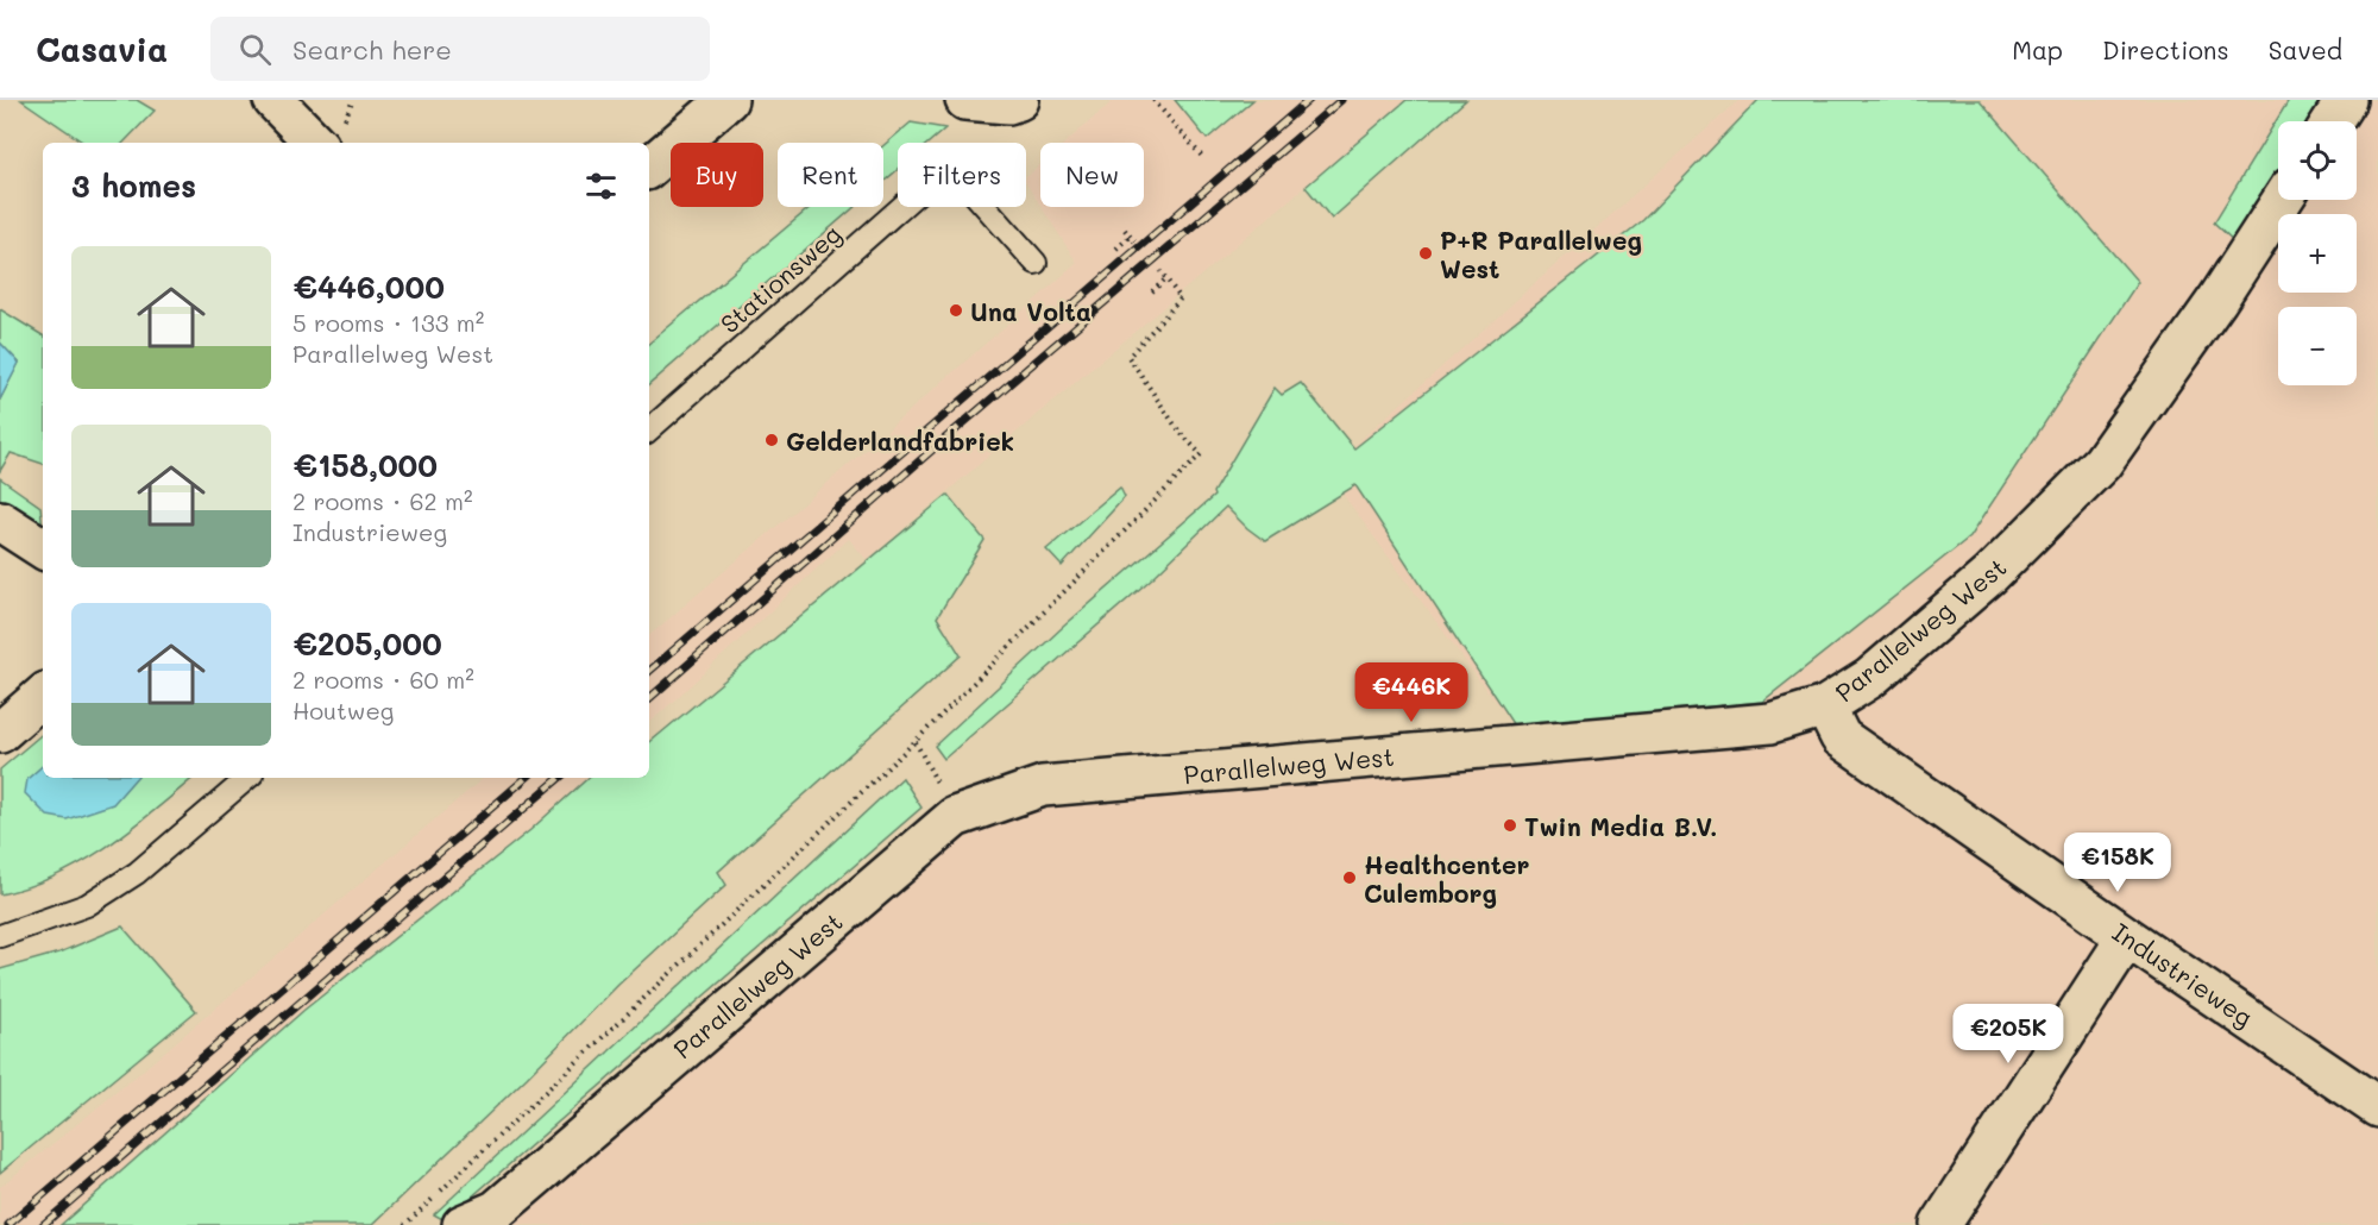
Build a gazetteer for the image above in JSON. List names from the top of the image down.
{
  "streets": {
    "street": ["Parallelweg West", "Industrieweg"],
    "lane": ["Stationsweg"]
  },
  "crossings": [
    ["Parallelweg West", "Industrieweg"]
  ],
  "places": [
    "P+R Parallelweg West",
    "Una Volta",
    "Gelderlandfabriek",
    "Twin Media B.V.",
    "Healthcenter Culemborg"
  ],
  "page": {
    "header": "Casavia",
    "search": "Search here",
    "nav": ["Map", "Directions", "Saved"],
    "map_buttons": ["+", "−"],
    "chip": [
      "Buy",
      "Rent",
      "Filters",
      "New"
    ],
    "heading": "3 homes",
    "list": [
      {
        "name": "€446,000",
        "note": "5 rooms · 133 m² · Parallelweg West"
      },
      {
        "name": "€158,000",
        "note": "2 rooms · 62 m² · Industrieweg"
      },
      {
        "name": "€205,000",
        "note": "2 rooms · 60 m² · Houtweg"
      }
    ],
    "price": ["€446K", "€158K", "€205K"]
  }
}
